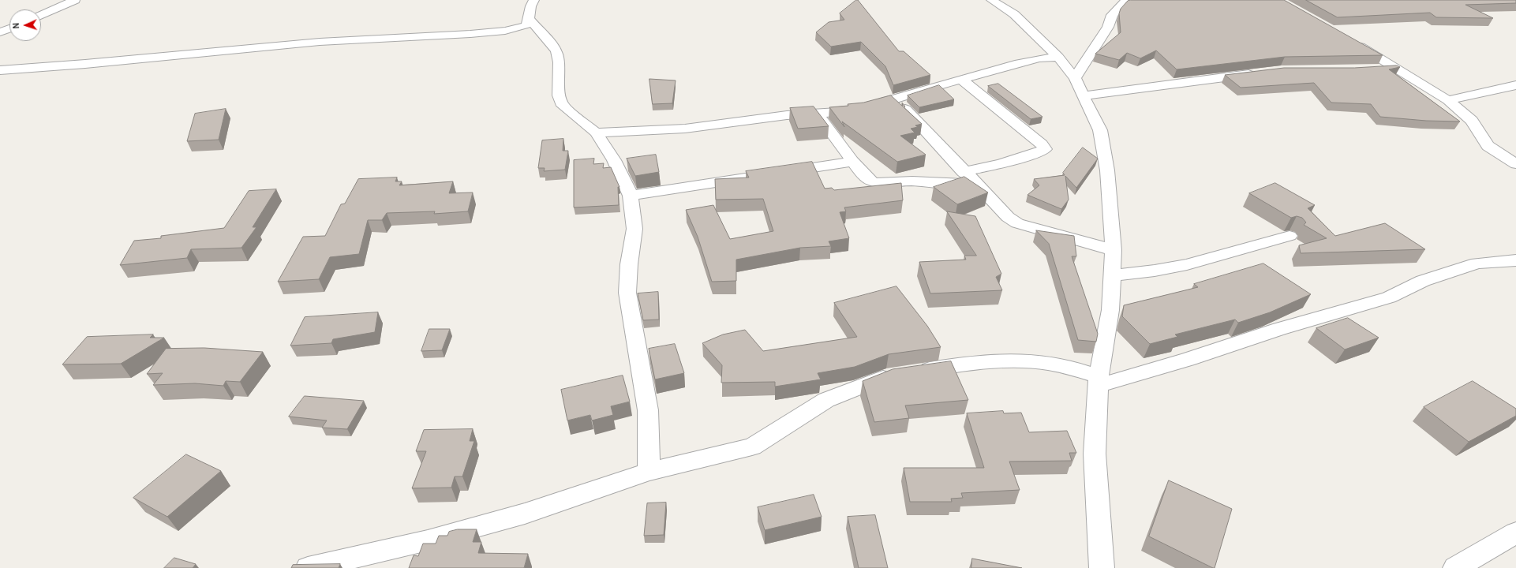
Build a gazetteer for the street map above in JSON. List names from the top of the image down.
{
  "north": "left"
}
